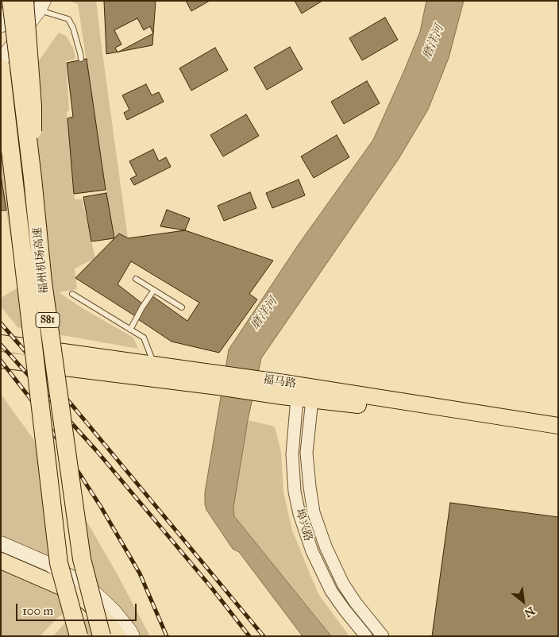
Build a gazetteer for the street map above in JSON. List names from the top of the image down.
{
  "streets": {
    "highway": ["福州机场高速", "S81"],
    "main road": ["福马路"],
    "street": ["埠兴路"]
  },
  "crossings": [
    ["福马路", "埠兴路"]
  ],
  "water": ["磨洋河"],
  "scale_bar": "100 m",
  "north": "bottom right"
}
